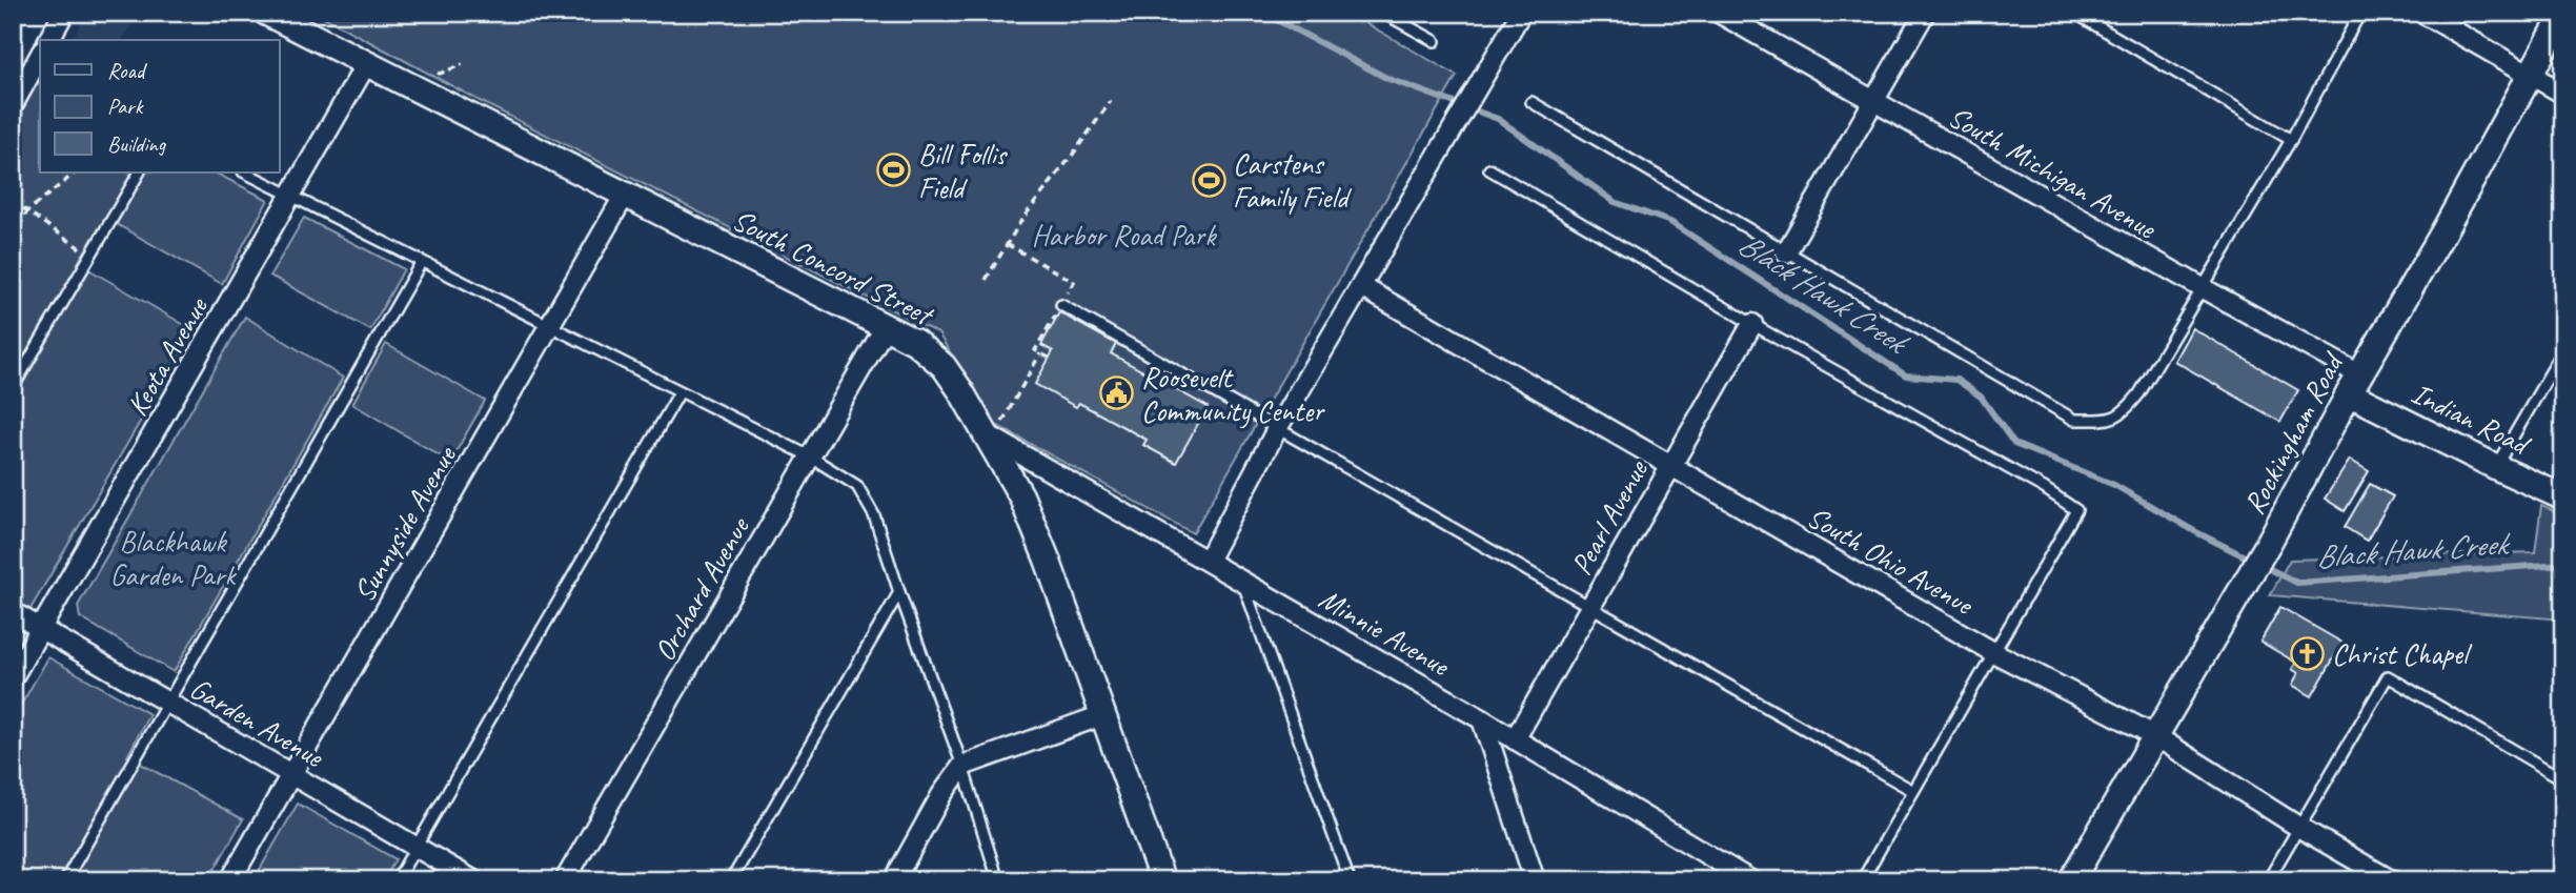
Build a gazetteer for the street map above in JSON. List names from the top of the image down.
{
  "streets": {
    "street": [
      "South Michigan Avenue",
      "South Concord Street",
      "Keota Avenue",
      "Indian Road",
      "Rockingham Road",
      "Pearl Avenue",
      "Sunnyside Avenue",
      "South Ohio Avenue",
      "Orchard Avenue",
      "Minnie Avenue",
      "Garden Avenue"
    ]
  },
  "crossings": [
    ["South Michigan Avenue", "Indian Road"],
    ["South Michigan Avenue", "Rockingham Road"],
    ["South Concord Street", "Keota Avenue"],
    ["South Concord Street", "Sunnyside Avenue"],
    ["South Concord Street", "Orchard Avenue"],
    ["South Concord Street", "Minnie Avenue"],
    ["Keota Avenue", "Garden Avenue"],
    ["Indian Road", "Rockingham Road"],
    ["Rockingham Road", "South Ohio Avenue"],
    ["Pearl Avenue", "South Ohio Avenue"],
    ["Pearl Avenue", "Minnie Avenue"],
    ["Sunnyside Avenue", "Garden Avenue"]
  ],
  "water": ["Black Hawk Creek"],
  "parks": ["Harbor Road Park", "Blackhawk Garden Park"],
  "places": {
    "sports": ["Bill Follis Field", "Carstens Family Field"],
    "public building": ["Roosevelt Community Center"],
    "church": ["Christ Chapel"]
  },
  "legend": ["Road", "Park", "Building"]
}
